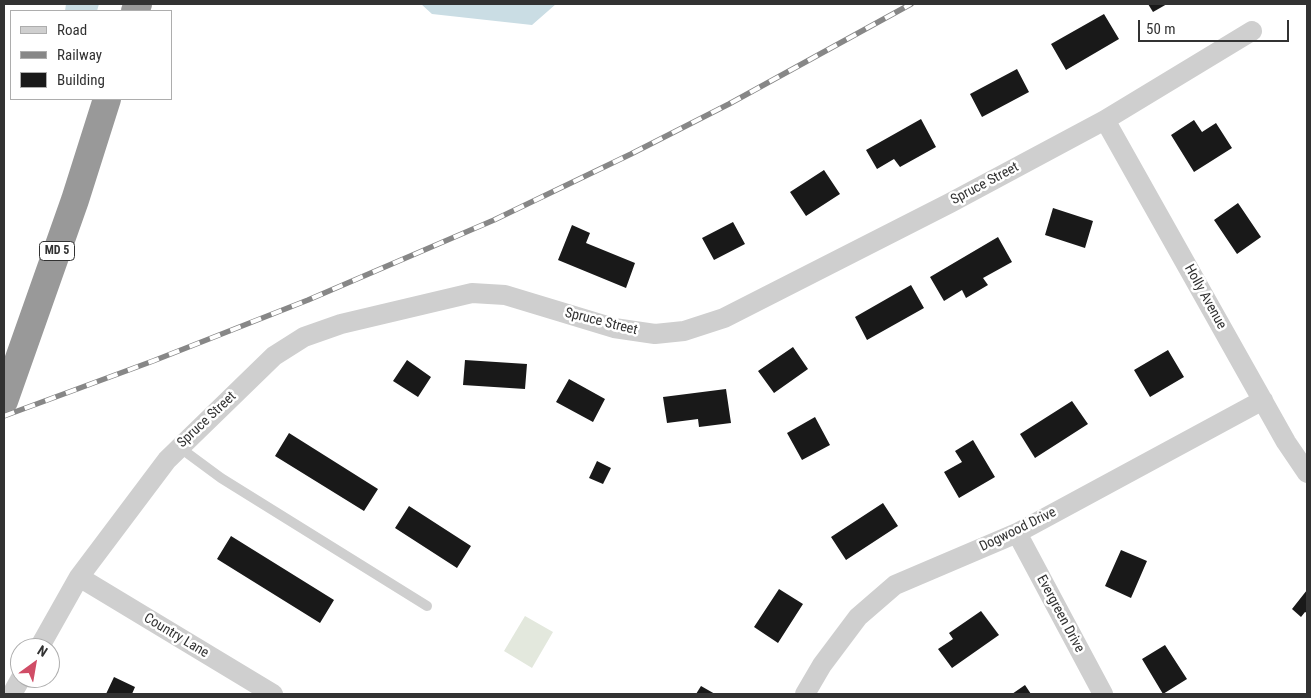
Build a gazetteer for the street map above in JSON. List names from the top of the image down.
{
  "streets": {
    "highway": ["MD 5"],
    "street": [
      "Spruce Street",
      "Holly Avenue",
      "Dogwood Drive",
      "Evergreen Drive",
      "Country Lane"
    ]
  },
  "crossings": [
    ["Spruce Street", "Holly Avenue"],
    ["Spruce Street", "Country Lane"],
    ["Holly Avenue", "Dogwood Drive"],
    ["Dogwood Drive", "Evergreen Drive"]
  ],
  "legend": ["Road", "Railway", "Building"],
  "scale_bar": "50 m",
  "north": "top right"
}
